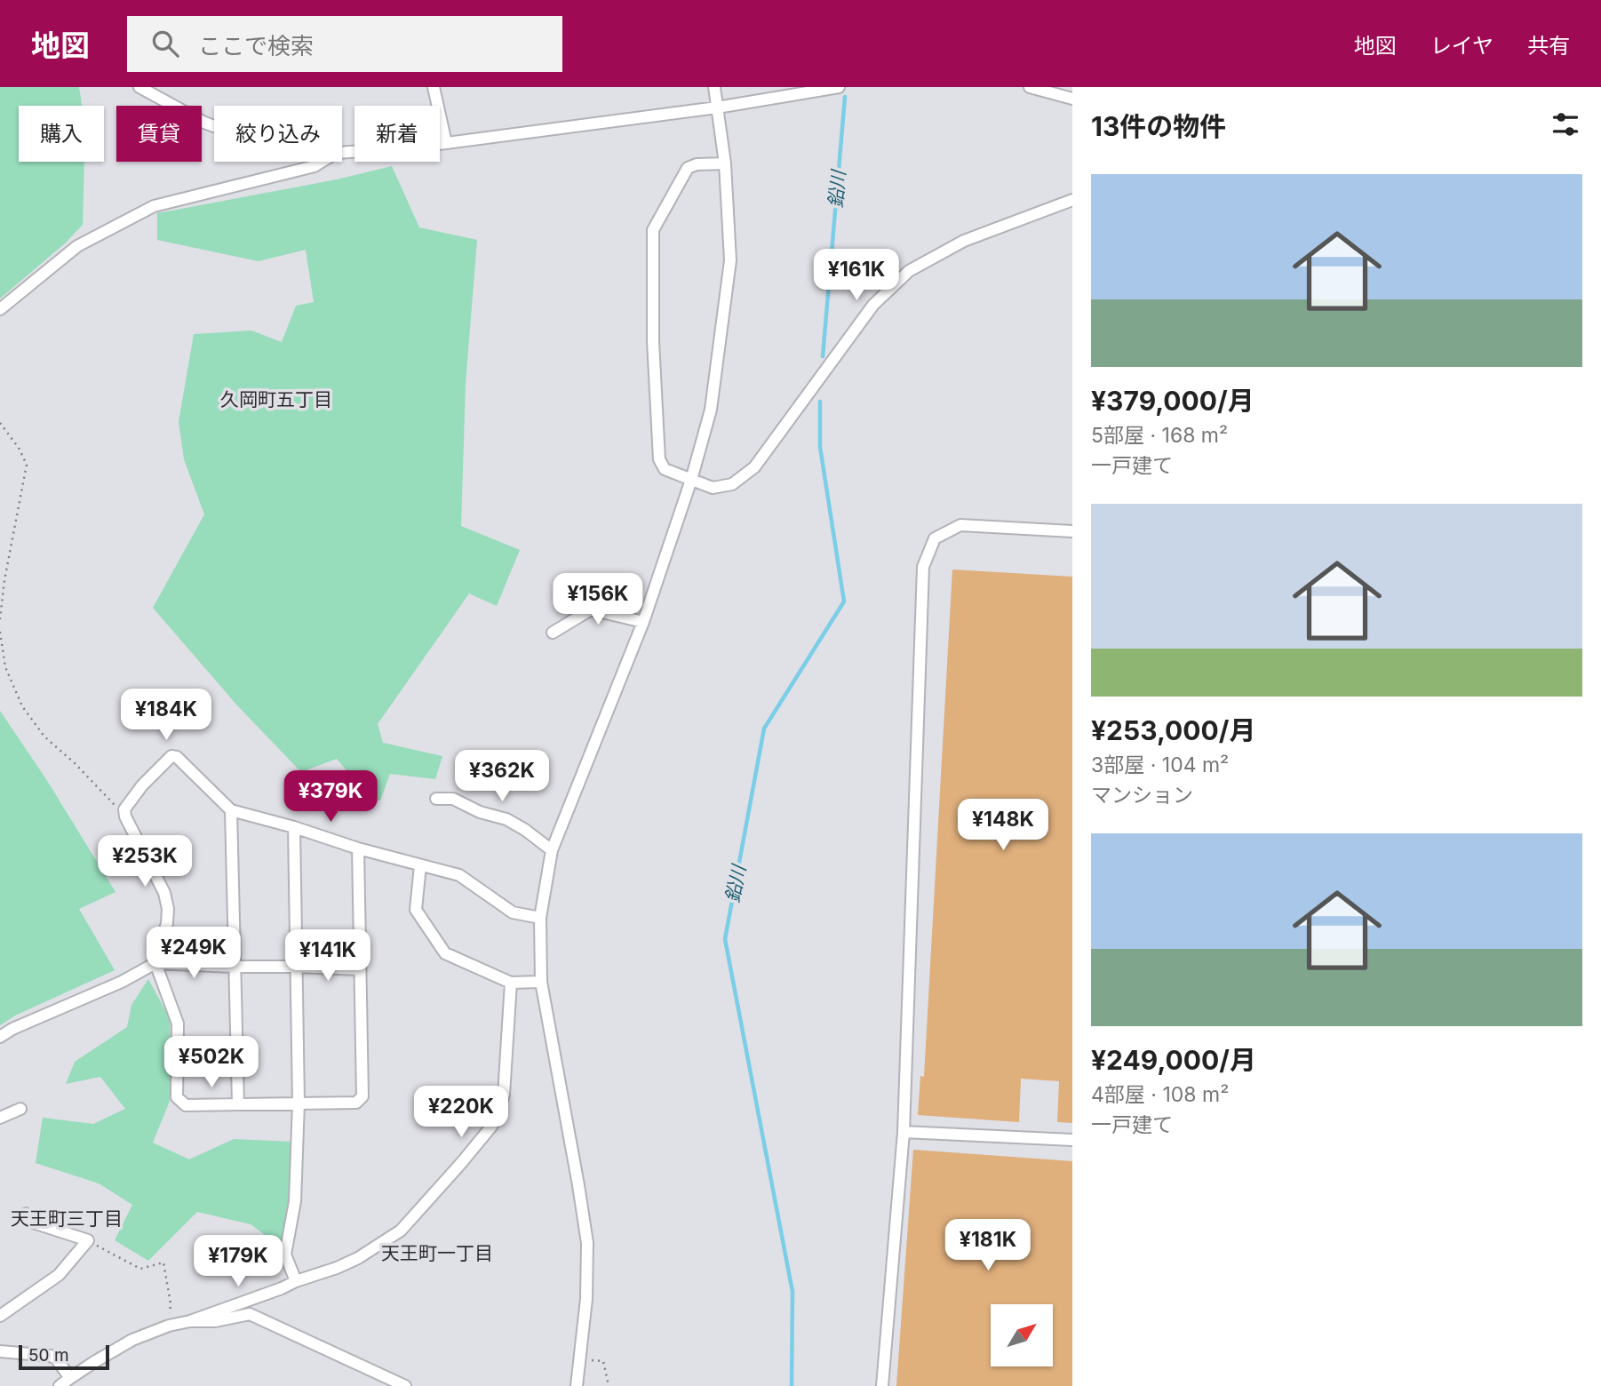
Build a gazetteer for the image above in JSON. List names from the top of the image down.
{
  "districts": ["久岡町五丁目", "天王町三丁目", "天王町一丁目"],
  "water": ["鉛川"],
  "scale_bar": "50 m",
  "north": "top right",
  "page": {
    "header": "地図",
    "search": "ここで検索",
    "nav": ["地図", "レイヤ", "共有"],
    "heading": "13件の物件",
    "chip": [
      "購入",
      "賃貸",
      "絞り込み",
      "新着"
    ],
    "list": [
      {
        "name": "¥379,000/月",
        "note": "5部屋 · 168 m² · 一戸建て"
      },
      {
        "name": "¥253,000/月",
        "note": "3部屋 · 104 m² · マンション"
      },
      {
        "name": "¥249,000/月",
        "note": "4部屋 · 108 m² · 一戸建て"
      }
    ],
    "price": [
      "¥161K",
      "¥156K",
      "¥184K",
      "¥362K",
      "¥379K",
      "¥148K",
      "¥253K",
      "¥249K",
      "¥141K",
      "¥502K",
      "¥220K",
      "¥181K",
      "¥179K"
    ],
    "scale": "50 m"
  }
}
